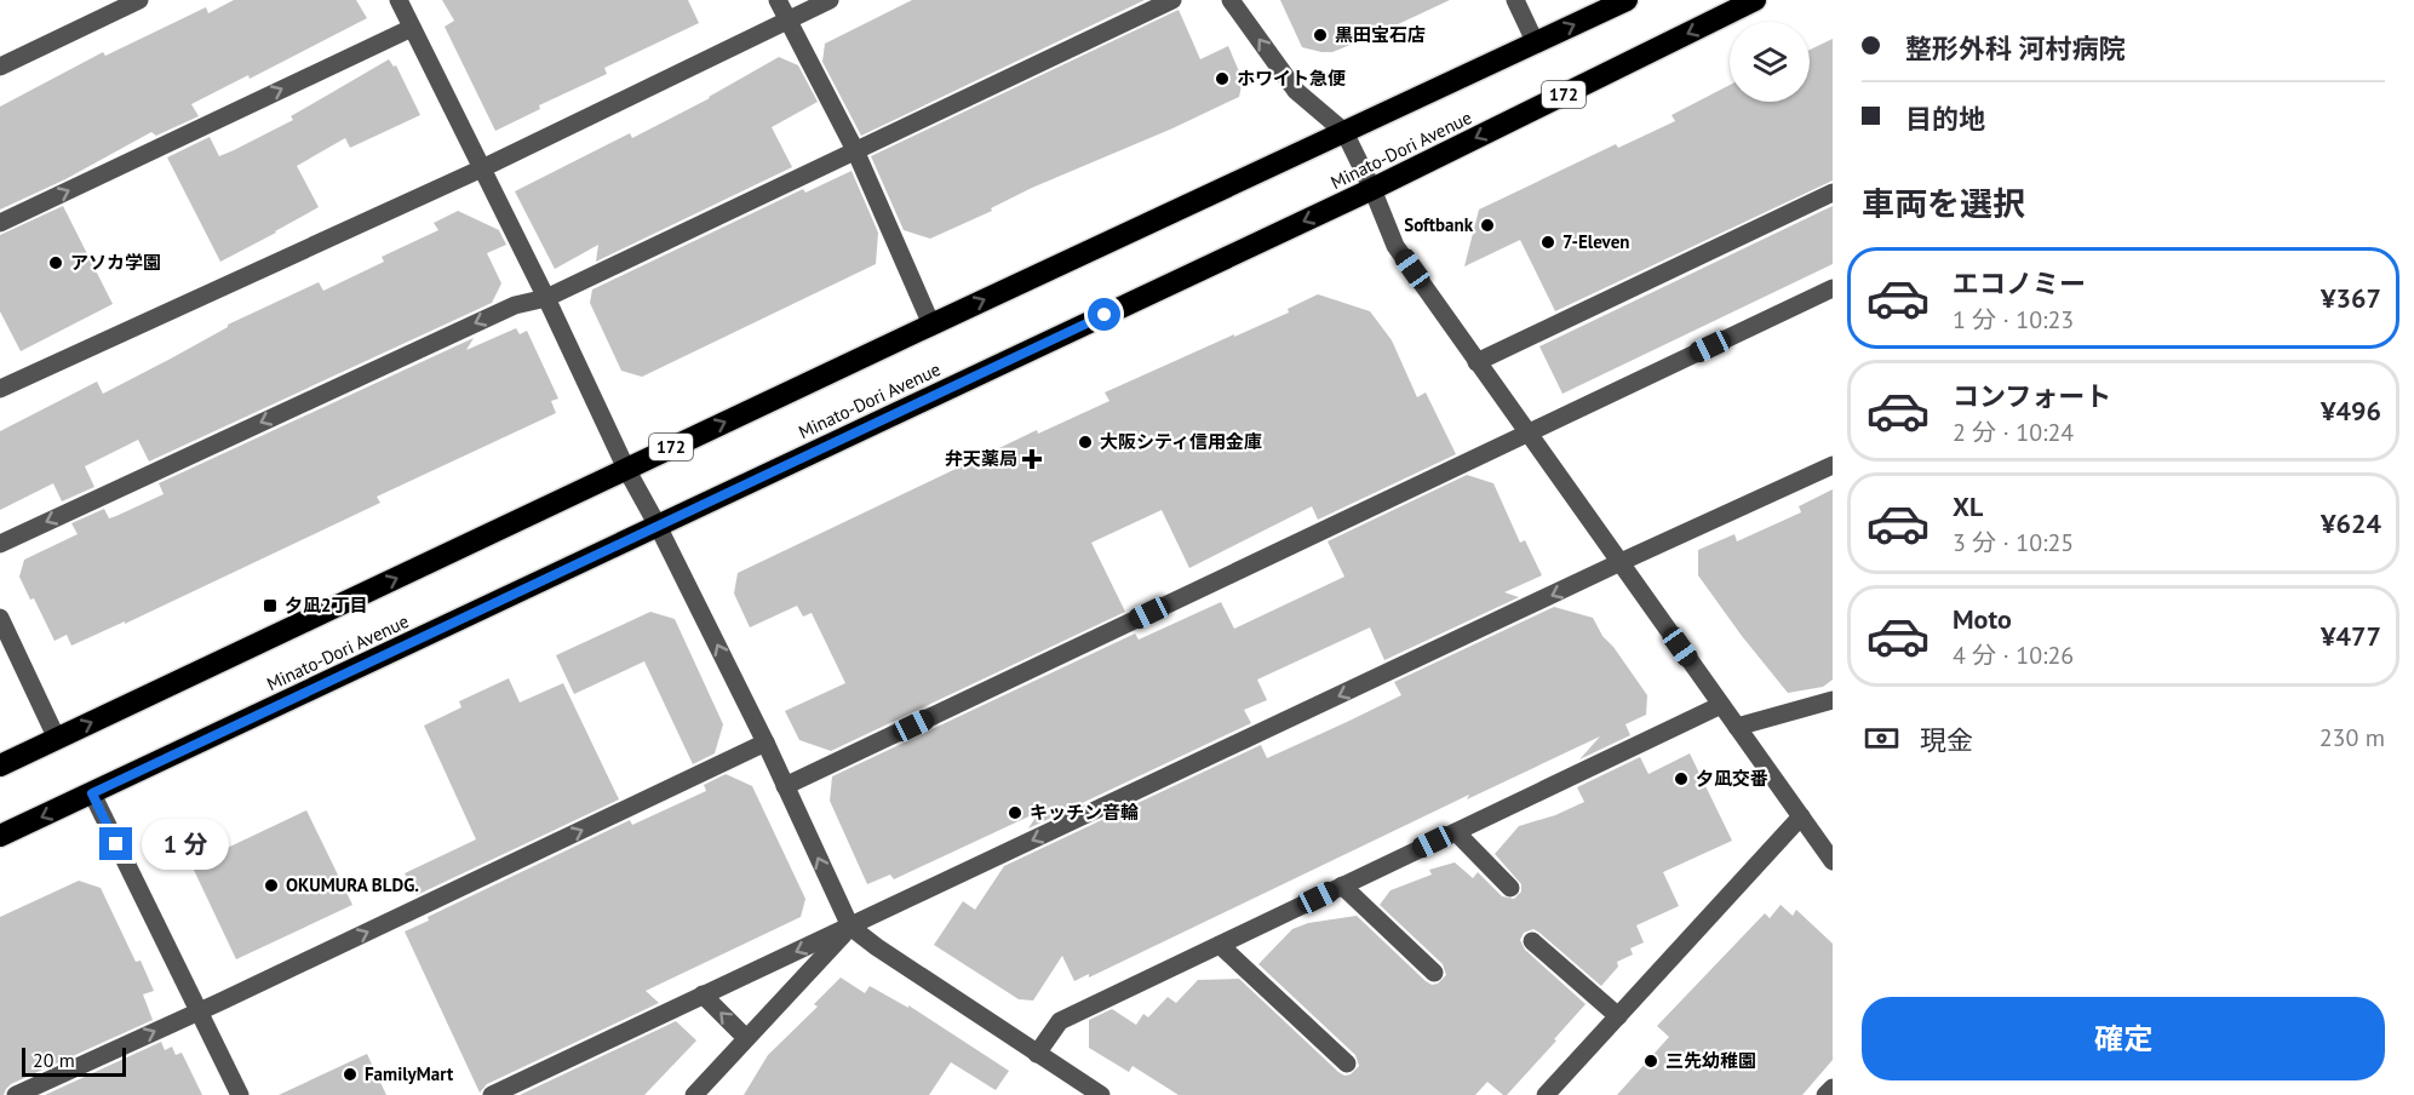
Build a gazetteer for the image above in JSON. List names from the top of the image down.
{
  "streets": {
    "highway": ["172", "Minato-Dori Avenue"]
  },
  "places": {
    "other": [
      "黒田宝石店",
      "ホワイト急便",
      "Softbank",
      "7-Eleven",
      "アソカ学園",
      "大阪シティ信用金庫",
      "夕凪交番",
      "キッチン音輪",
      "OKUMURA BLDG.",
      "三先幼稚園",
      "FamilyMart"
    ],
    "health": ["弁天薬局"],
    "transit": ["夕凪2丁目"]
  },
  "scale_bar": "20 m",
  "page": {
    "banner": ["整形外科 河村病院", "目的地"],
    "heading": "車両を選択",
    "list": [
      {
        "name": "エコノミー",
        "note": "1 分 · 10:23",
        "value": "¥367"
      },
      {
        "name": "コンフォート",
        "note": "2 分 · 10:24",
        "value": "¥496"
      },
      {
        "name": "XL",
        "note": "3 分 · 10:25",
        "value": "¥624"
      },
      {
        "name": "Moto",
        "note": "4 分 · 10:26",
        "value": "¥477"
      }
    ],
    "pay": ["現金", "230 m"],
    "bubble": "1 分",
    "buttons": "確定",
    "scale": "20 m"
  }
}
